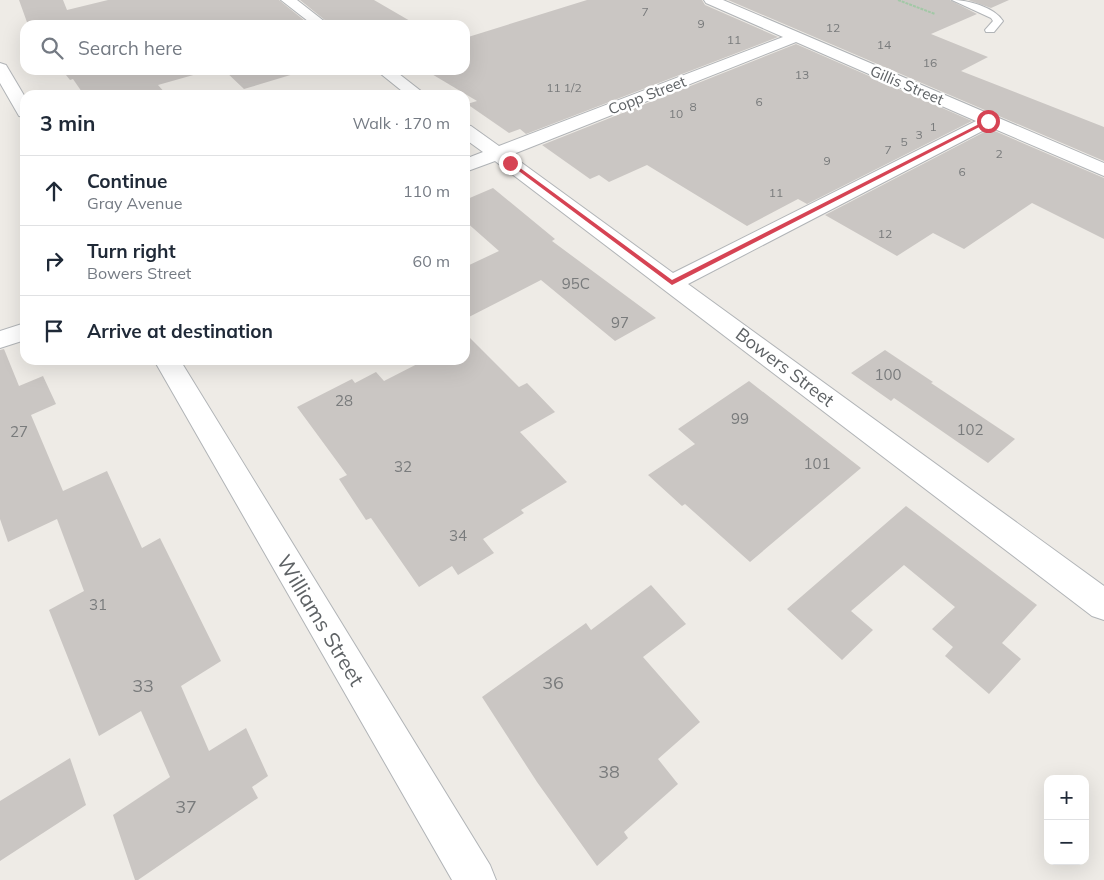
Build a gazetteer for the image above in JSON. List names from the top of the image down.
{
  "streets": {
    "street": [
      "Gillis Street",
      "Copp Street",
      "Bowers Street",
      "Williams Street"
    ]
  },
  "crossings": [
    ["Gillis Street", "Copp Street"],
    ["Copp Street", "Bowers Street"]
  ],
  "house_numbers": [
    "7",
    "9",
    "12",
    "11",
    "14",
    "16",
    "13",
    "11 1/2",
    "6",
    "8",
    "10",
    "1",
    "3",
    "5",
    "7",
    "2",
    "9",
    "6",
    "11",
    "12",
    "95C",
    "97",
    "100",
    "28",
    "99",
    "102",
    "27",
    "101",
    "32",
    "34",
    "31",
    "36",
    "33",
    "38",
    "37"
  ],
  "page": {
    "search": "Search here",
    "heading": ["3 min", "Walk · 170 m"],
    "list": [
      ["Continue", "Gray Avenue", "110 m"],
      ["Turn right", "Bowers Street", "60 m"],
      "Arrive at destination"
    ],
    "map_buttons": ["+", "−"]
  }
}
